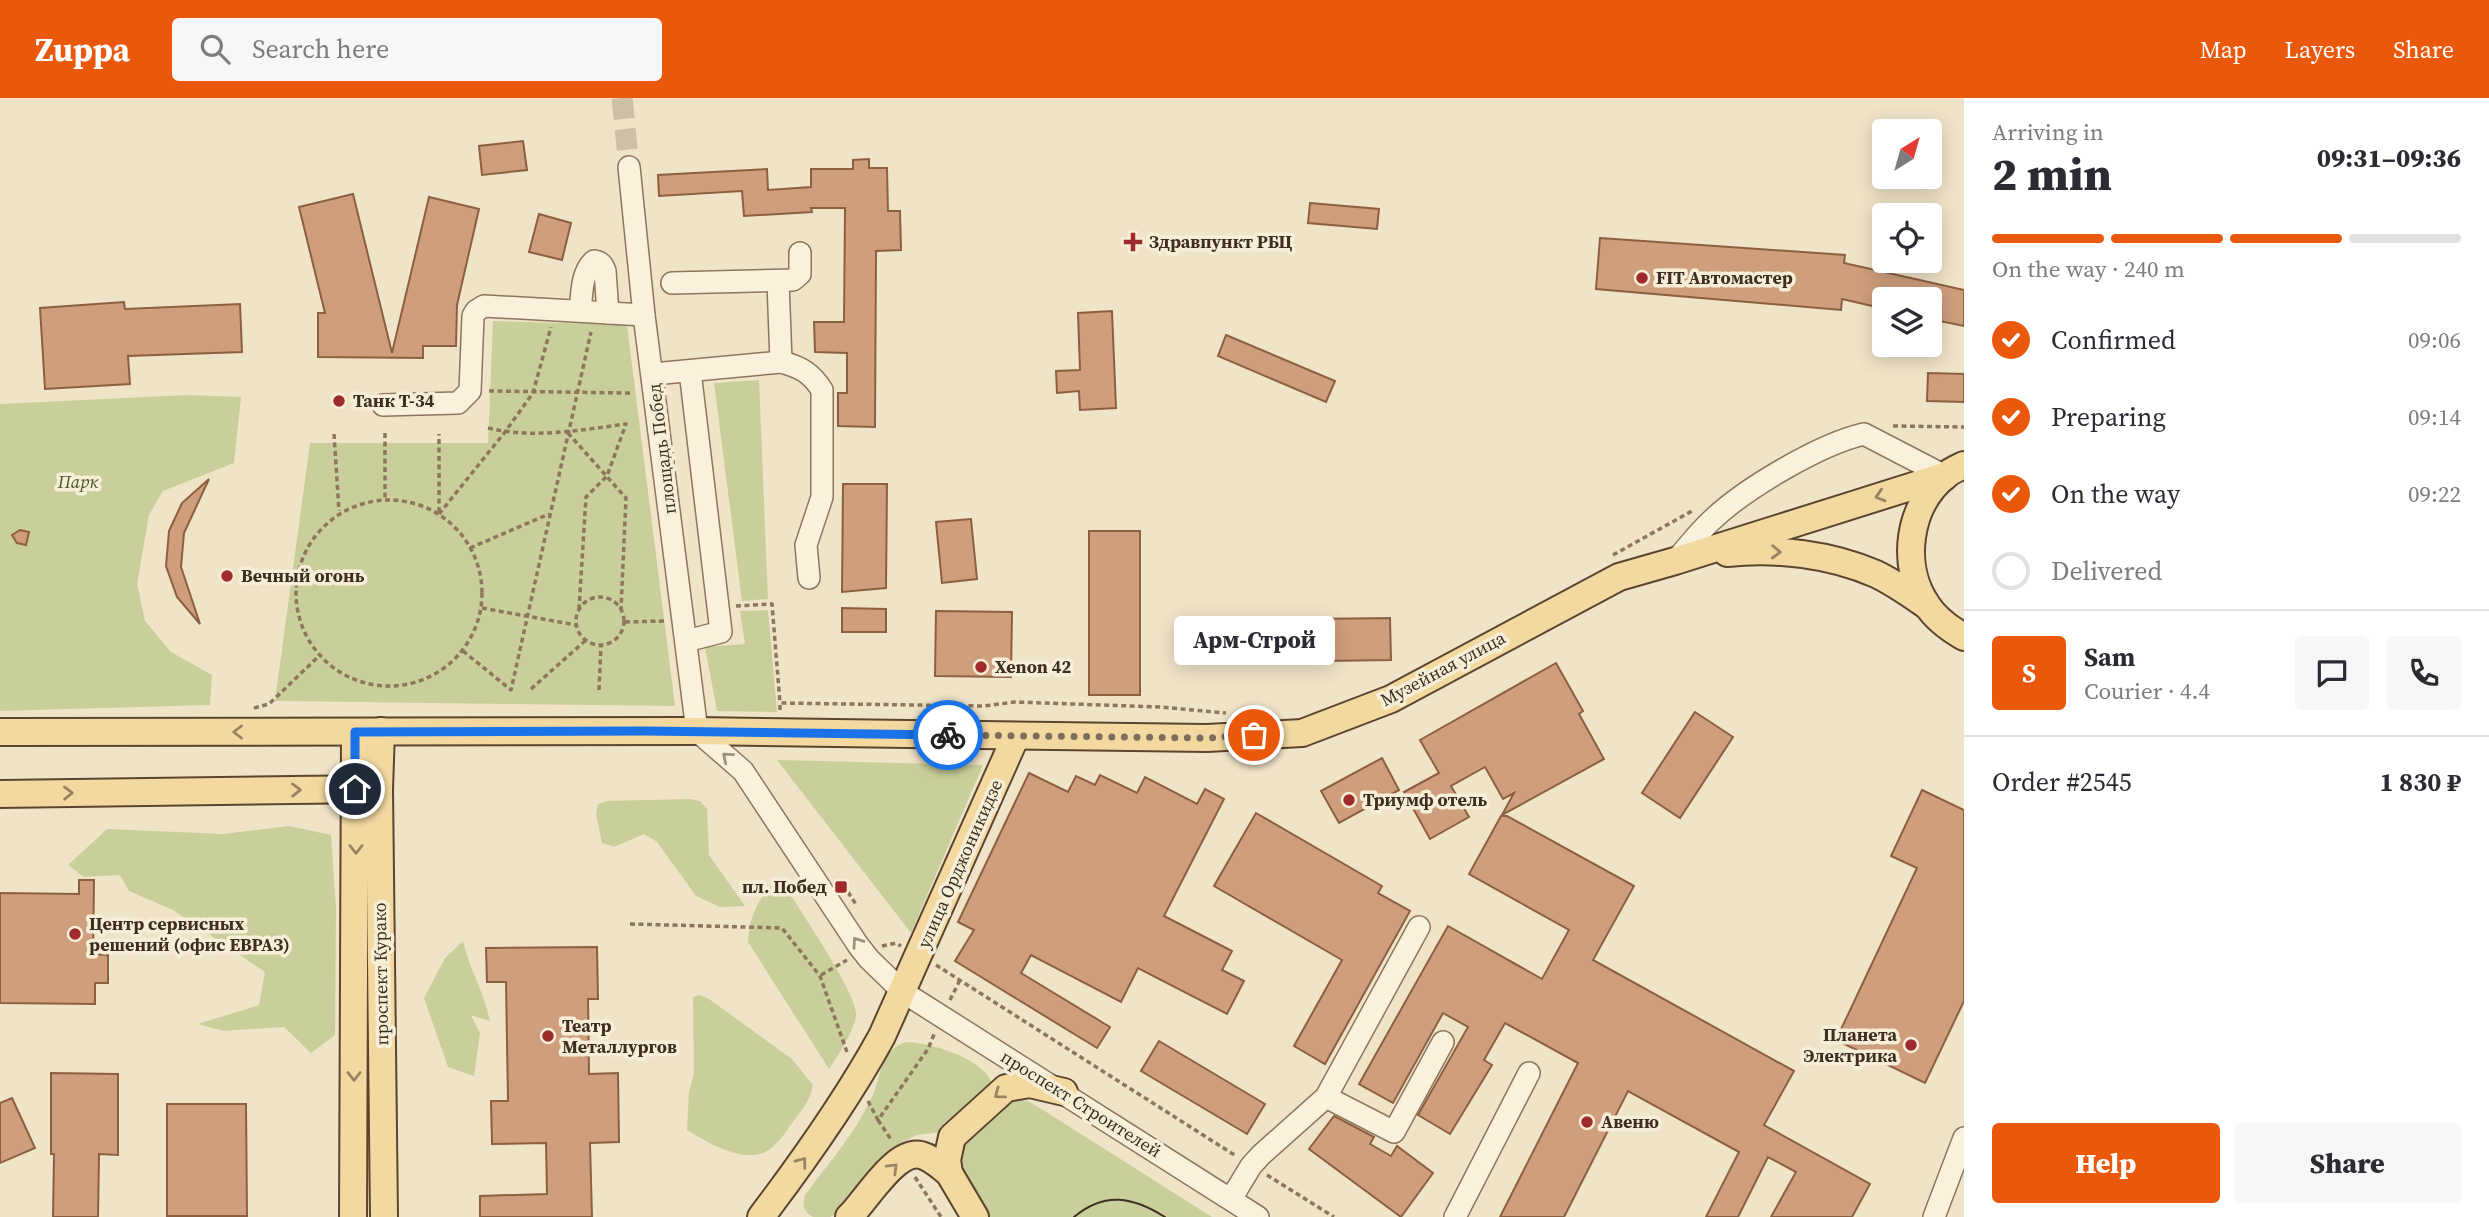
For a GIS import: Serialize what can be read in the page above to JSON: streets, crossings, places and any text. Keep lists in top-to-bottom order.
{
  "streets": {
    "main road": ["Музейная улица", "улица Орджоникидзе", "проспект Курако"],
    "street": ["площадь Побед", "проспект Строителей"]
  },
  "crossings": [
    ["площадь Побед", "Музейная улица"],
    ["площадь Побед", "проспект Строителей"],
    ["Музейная улица", "улица Орджоникидзе"],
    ["Музейная улица", "проспект Курако"],
    ["Музейная улица", "проспект Строителей"],
    ["улица Орджоникидзе", "проспект Строителей"]
  ],
  "one_way": ["проспект Строителей"],
  "parks": ["Парк"],
  "places": {
    "health": ["Здравпункт РБЦ"],
    "other": [
      "FIT Автомастер",
      "Танк Т-34",
      "Вечный огонь",
      "Xenon 42",
      "Арм-Строй",
      "Триумф отель",
      "Центр сервисных решений (офис ЕВРАЗ)",
      "Театр Металлургов",
      "Планета Электрика",
      "Авеню"
    ],
    "transit": ["пл. Побед"]
  },
  "north": "top right",
  "page": {
    "header": "Zuppa",
    "search": "Search here",
    "nav": ["Map", "Layers", "Share"],
    "heading": ["2 min", "Arriving in", "09:31–09:36"],
    "panel": [
      "Sam",
      "Courier · 4.4",
      "Order #2545",
      "1 830 ₽"
    ],
    "bar": "On the way · 240 m",
    "list": [
      ["Confirmed", "09:06"],
      ["Preparing", "09:14"],
      ["On the way", "09:22"],
      "Delivered"
    ],
    "bubble": "Арм-Строй",
    "round": "S",
    "buttons": ["Help", "Share"]
  }
}
